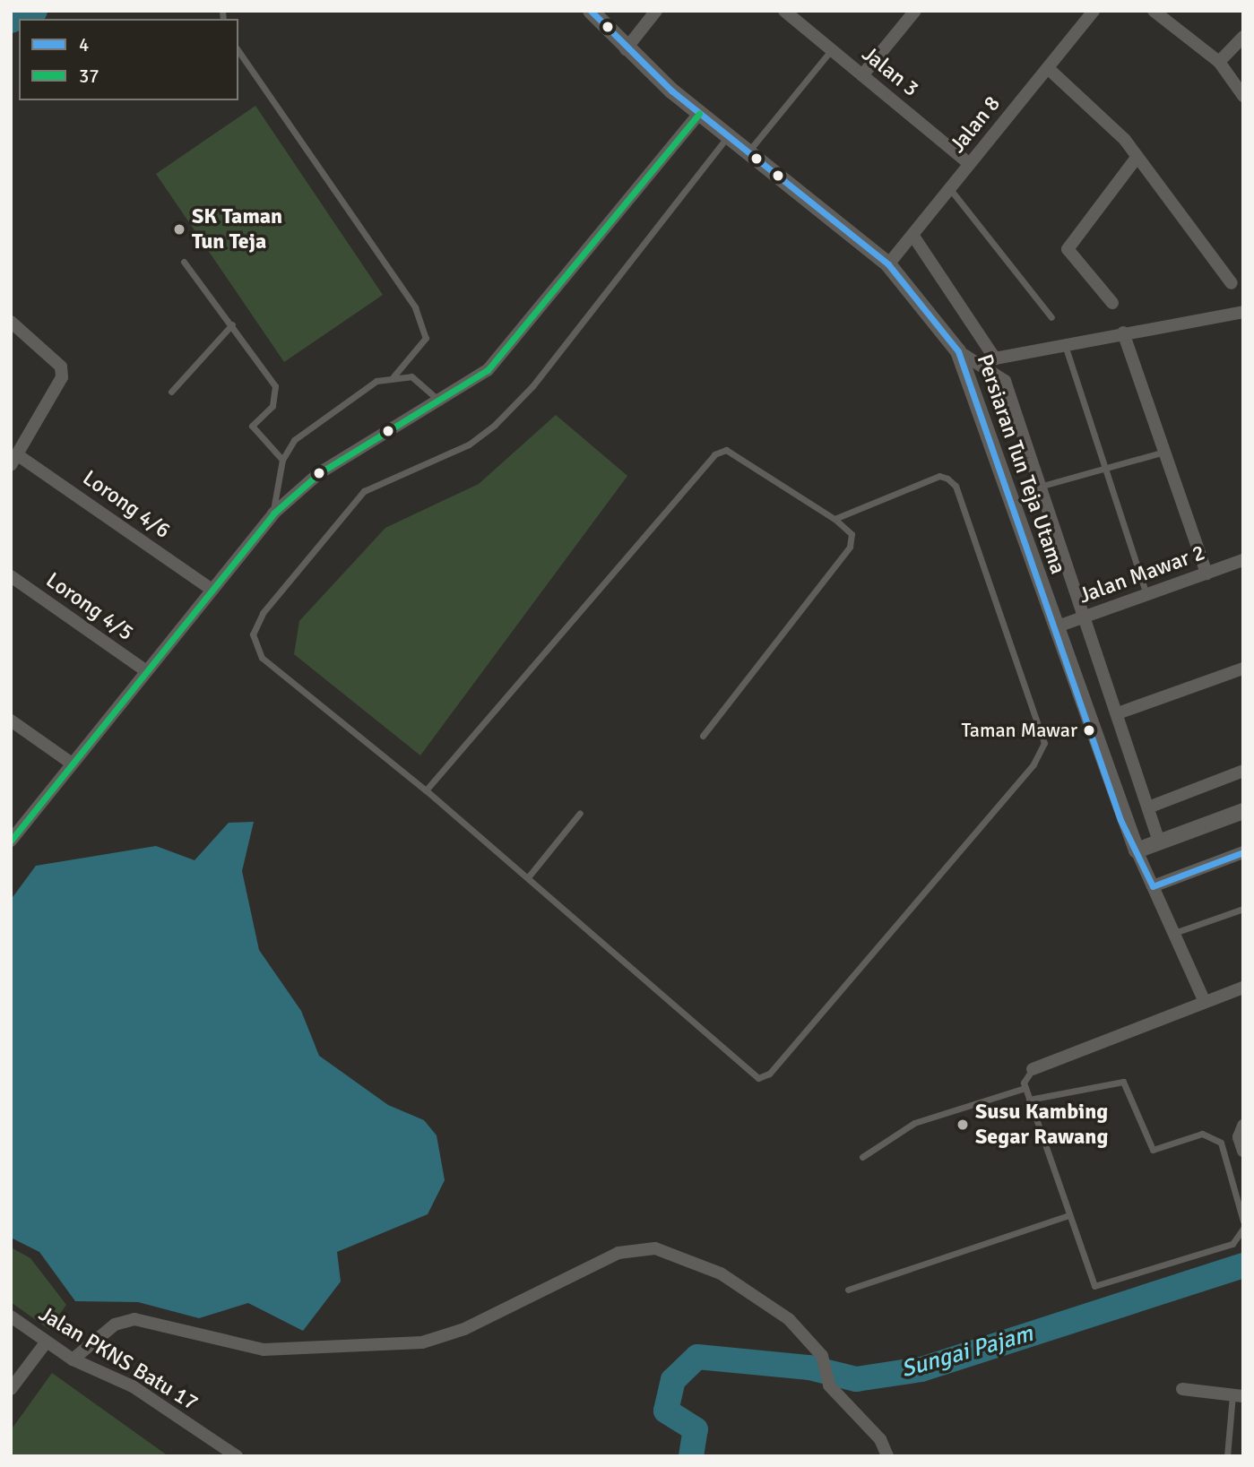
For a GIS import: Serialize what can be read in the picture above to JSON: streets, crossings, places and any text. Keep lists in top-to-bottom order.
{
  "streets": {
    "street": [
      "Jalan 3",
      "Jalan 8",
      "Persiaran Tun Teja Utama",
      "Lorong 4/6",
      "Jalan Mawar 2",
      "Lorong 4/5",
      "Jalan PKNS Batu 17"
    ]
  },
  "crossings": [
    ["Jalan 3", "Jalan 8"],
    ["Jalan 8", "Persiaran Tun Teja Utama"],
    ["Persiaran Tun Teja Utama", "Jalan Mawar 2"]
  ],
  "water": ["Sungai Pajam"],
  "places": ["SK Taman Tun Teja", "Taman Mawar", "Susu Kambing Segar Rawang"],
  "lines": ["transit line 4", "transit line 37"],
  "legend": ["4", "37"]
}
